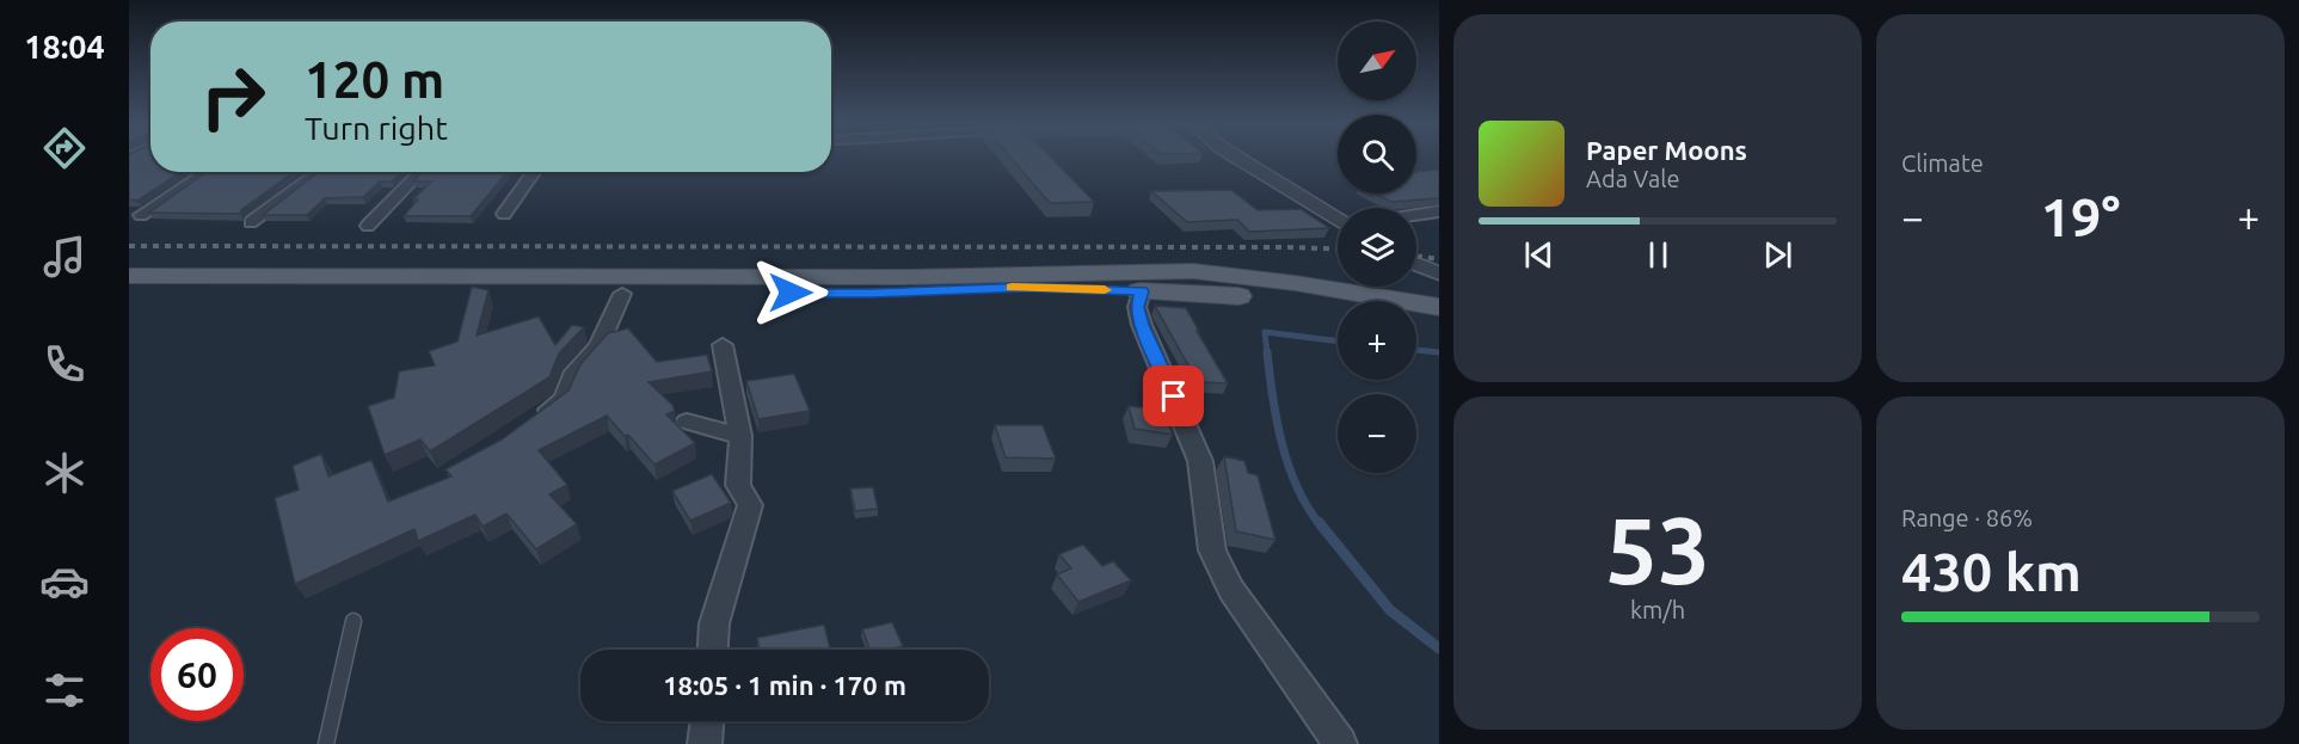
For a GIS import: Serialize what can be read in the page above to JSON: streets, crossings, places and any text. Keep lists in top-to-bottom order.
{
  "north": "top right",
  "page": {
    "tabs": "18:04",
    "tile": [
      "Climate",
      ["53", "km/h"],
      ["Range · 86%", "430 km"]
    ],
    "map_buttons": ["+", "−"],
    "turn": ["120 m", "Turn right"],
    "song": ["Paper Moons", "Ada Vale"],
    "heat": ["−", "19°", "+"],
    "limit": "60",
    "trip": "18:05 · 1 min · 170 m"
  }
}
